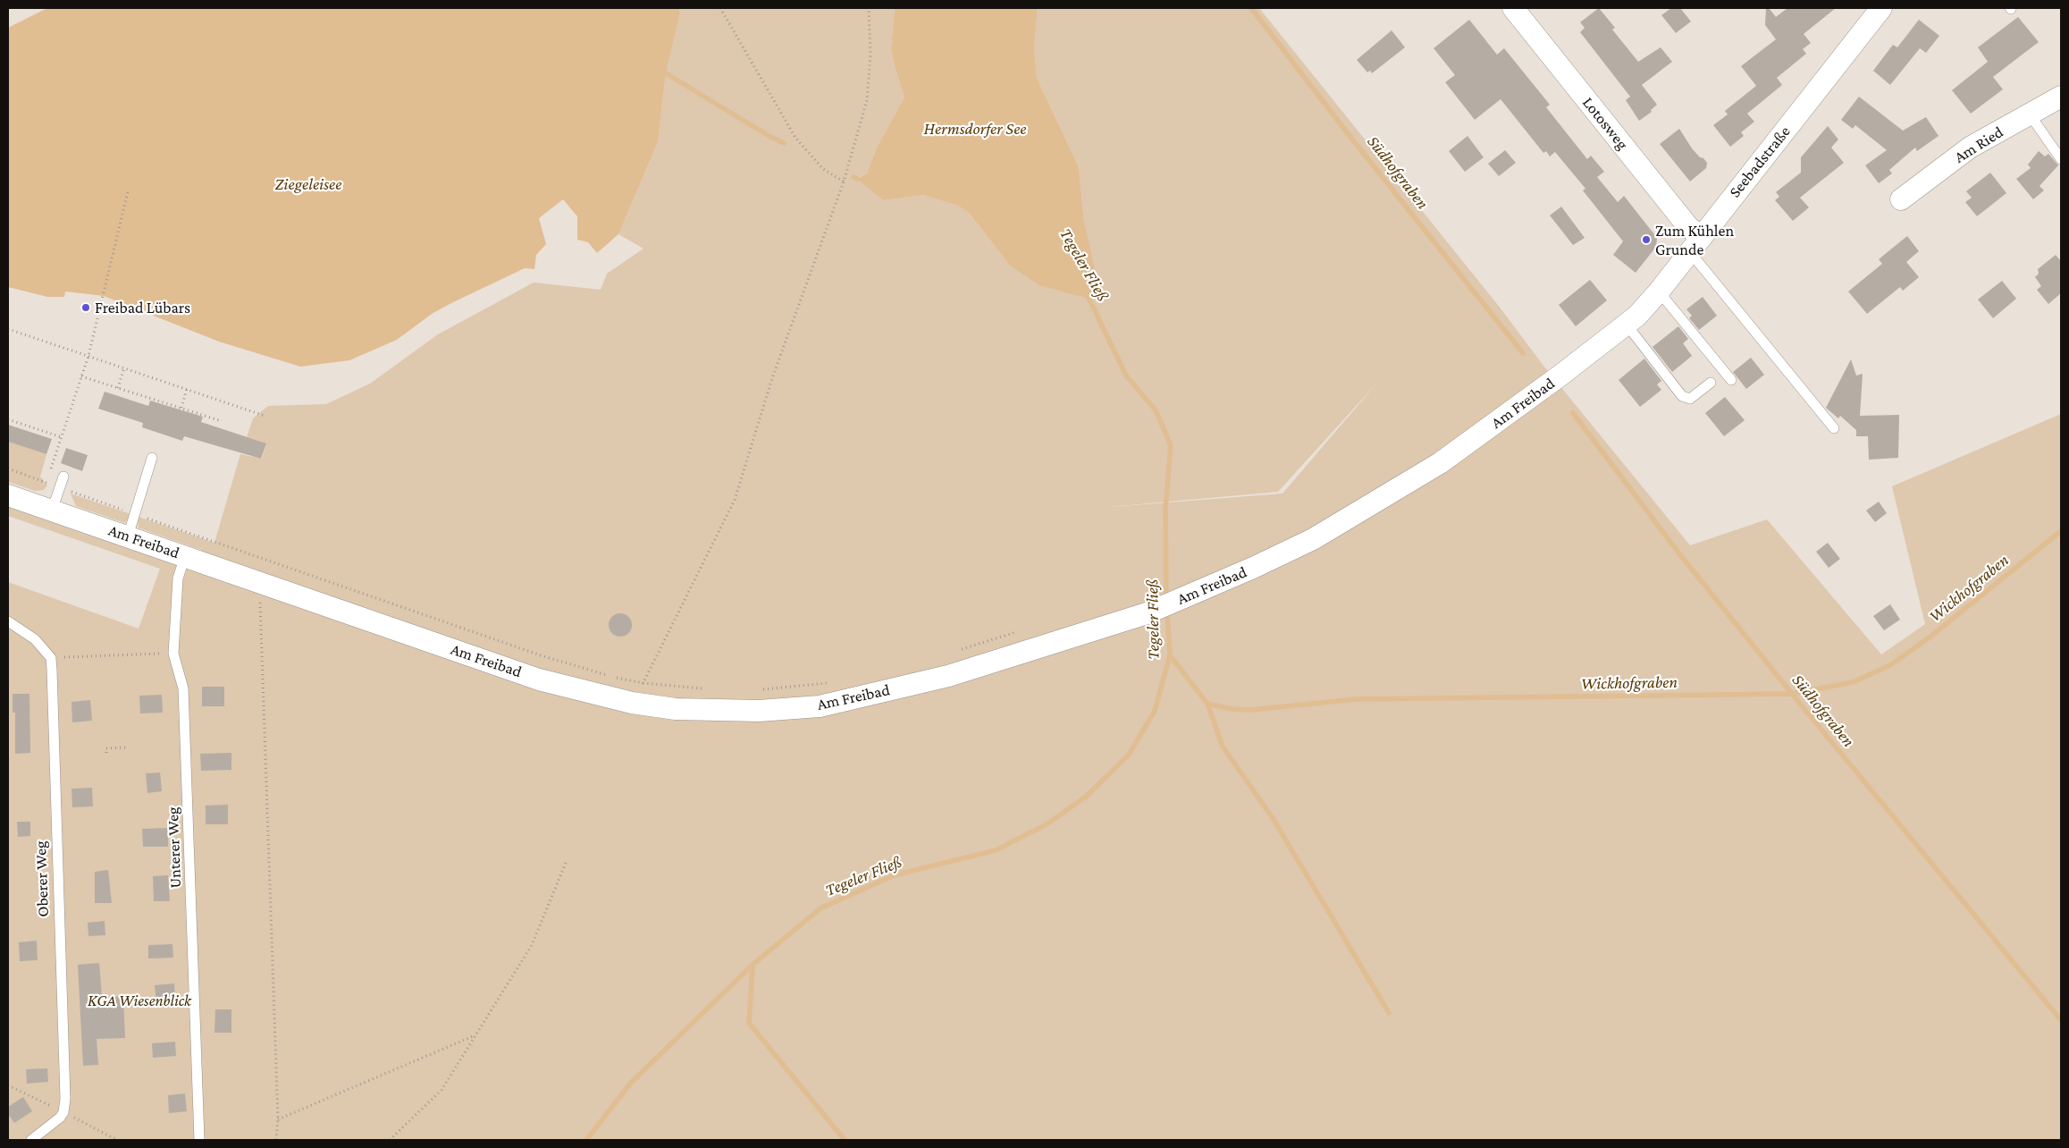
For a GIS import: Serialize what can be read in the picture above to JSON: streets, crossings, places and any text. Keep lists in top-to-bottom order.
{
  "streets": {
    "street": [
      "Lotosweg",
      "Am Ried",
      "Seebadstraße",
      "Am Freibad"
    ],
    "lane": ["Unterer Weg", "Oberer Weg"]
  },
  "crossings": [
    ["Lotosweg", "Seebadstraße"],
    ["Seebadstraße", "Am Freibad"],
    ["Am Freibad", "Unterer Weg"]
  ],
  "water": [
    "Hermsdorfer See",
    "Südhofgraben",
    "Ziegeleisee",
    "Tegeler Fließ",
    "Wickhofgraben"
  ],
  "parks": ["KGA Wiesenblick"],
  "places": ["Zum Kühlen Grunde", "Freibad Lübars"]
}
